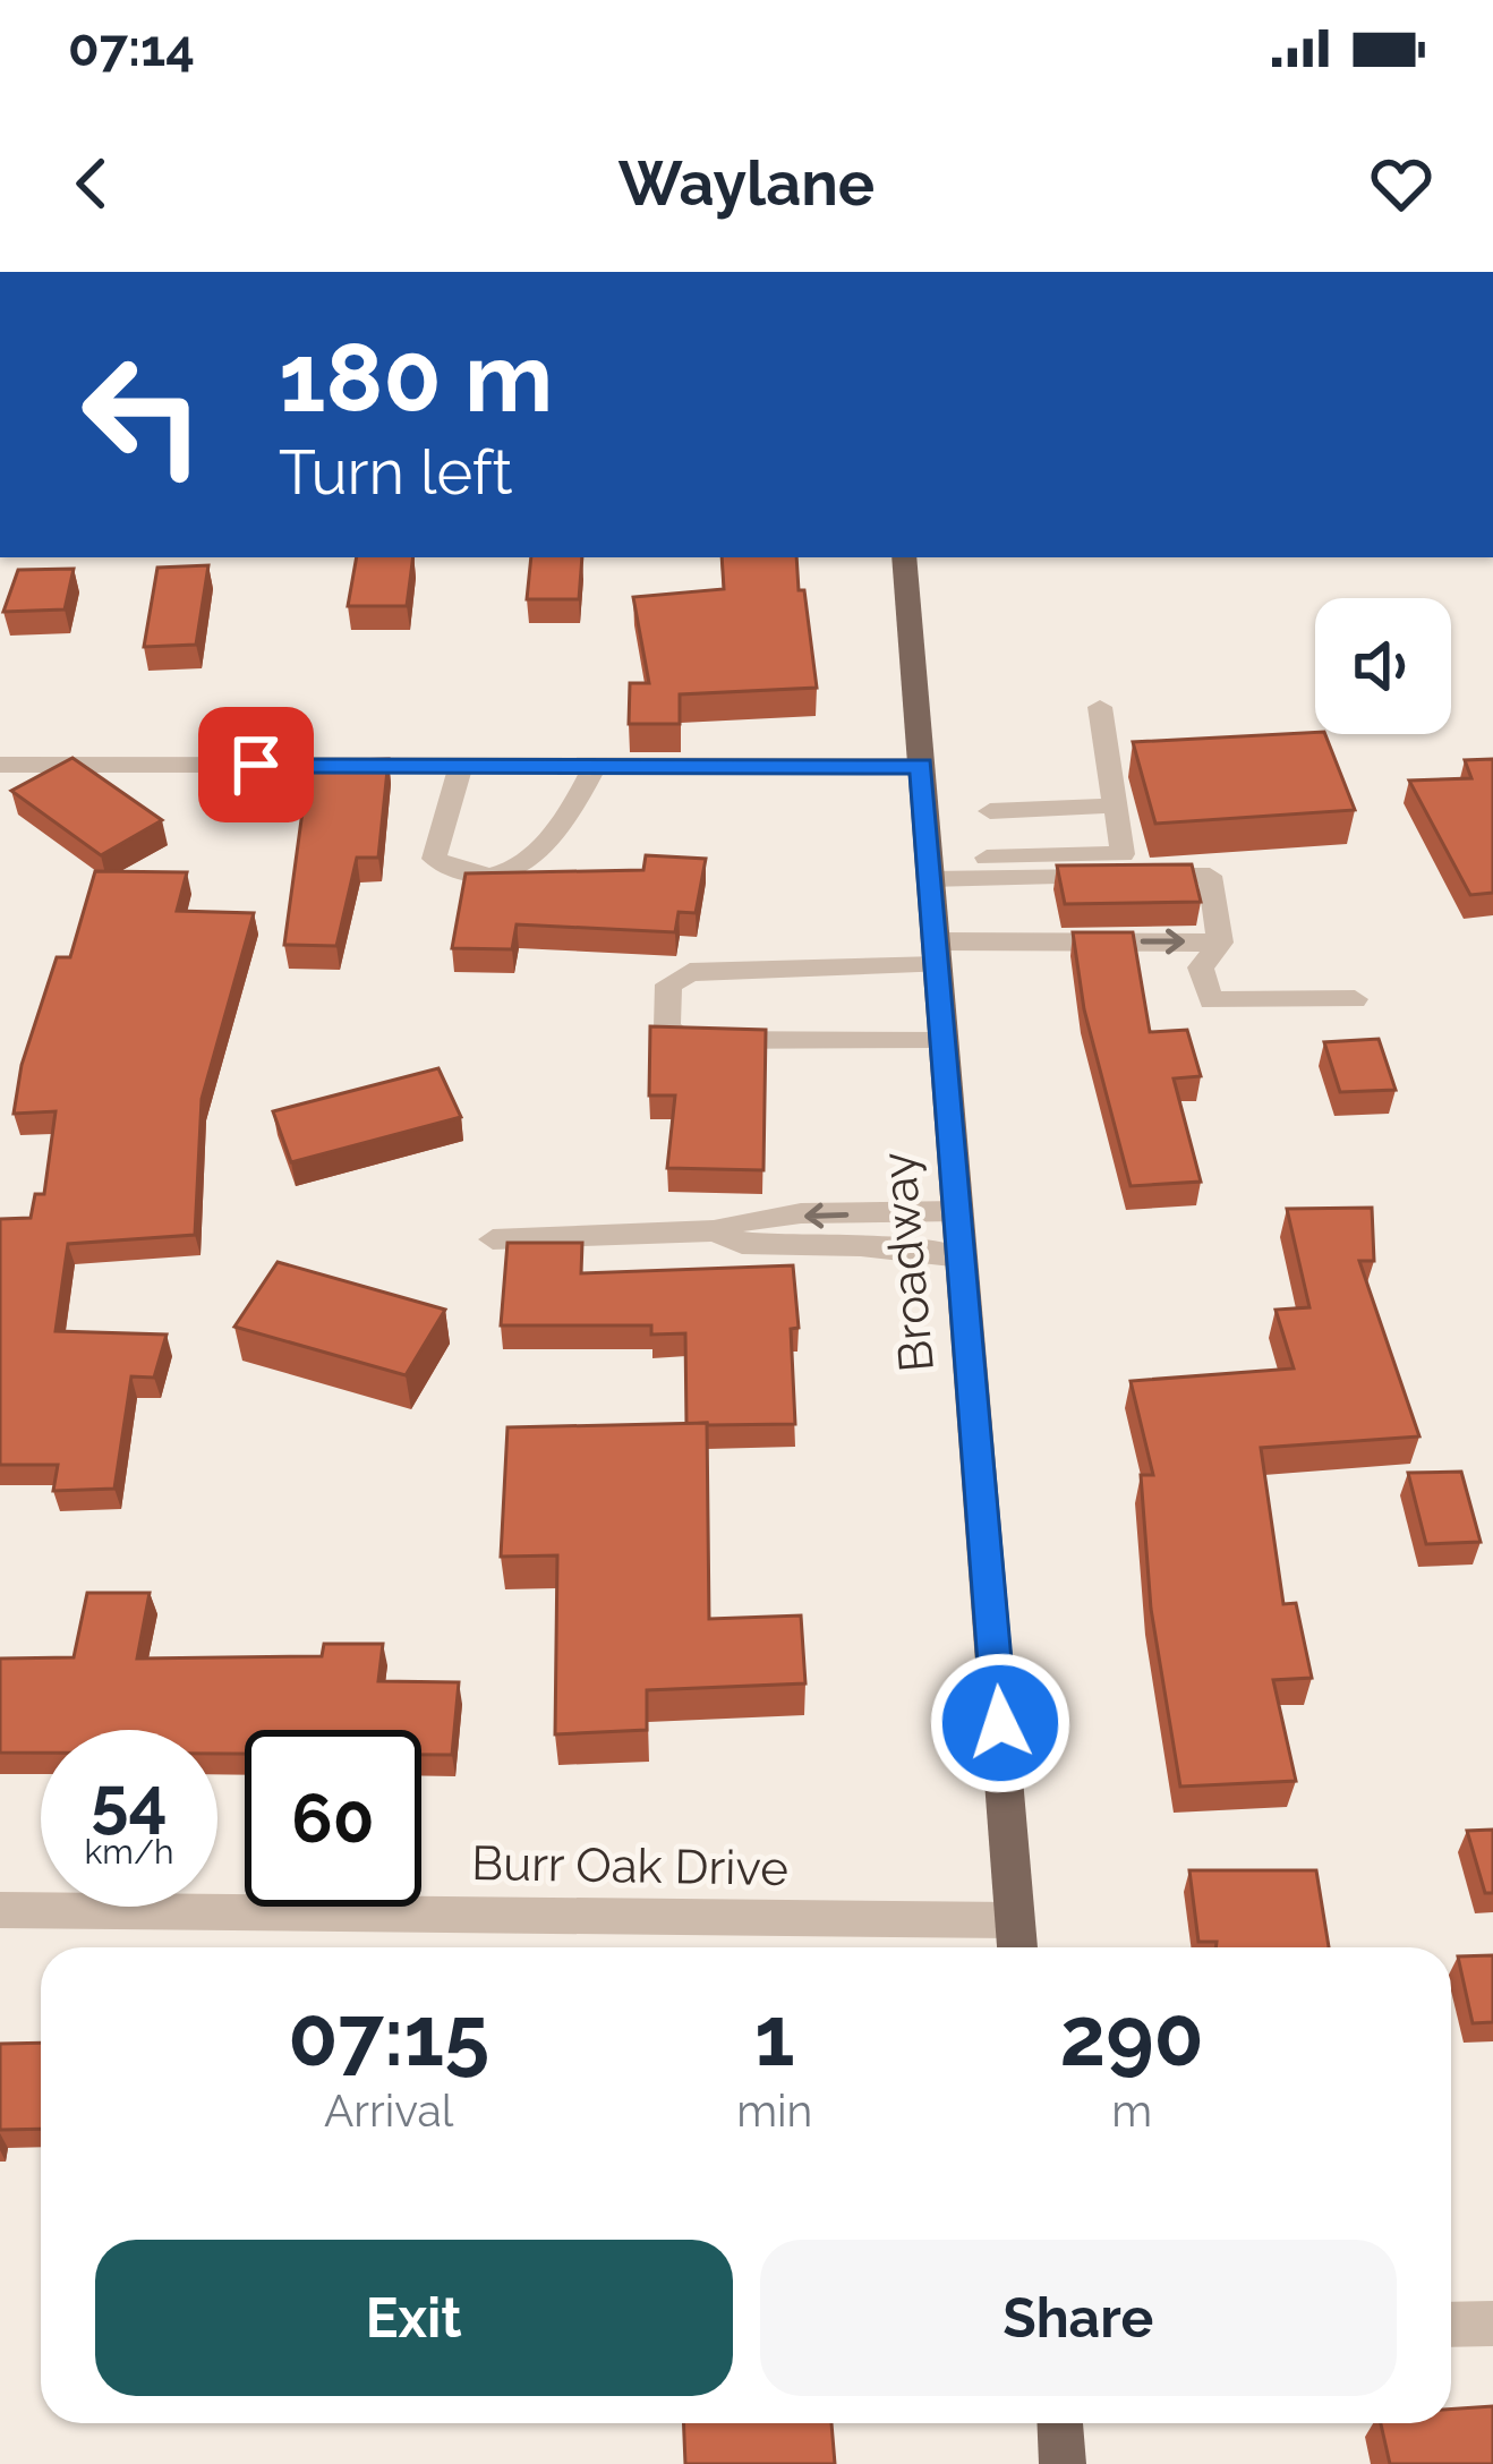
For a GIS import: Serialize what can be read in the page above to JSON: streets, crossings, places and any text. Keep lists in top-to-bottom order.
{
  "streets": {
    "main road": ["Broadway"],
    "street": ["Burr Oak Drive"]
  },
  "crossings": [
    ["Broadway", "Burr Oak Drive"]
  ],
  "page": {
    "status": "07:14",
    "header": "Waylane",
    "turn": ["180 m", "Turn left"],
    "speed": "54 km/h",
    "limit": "60",
    "eta": [
      "07:15",
      "Arrival",
      "1",
      "min",
      "290",
      "m"
    ],
    "buttons": ["Exit", "Share"]
  }
}
